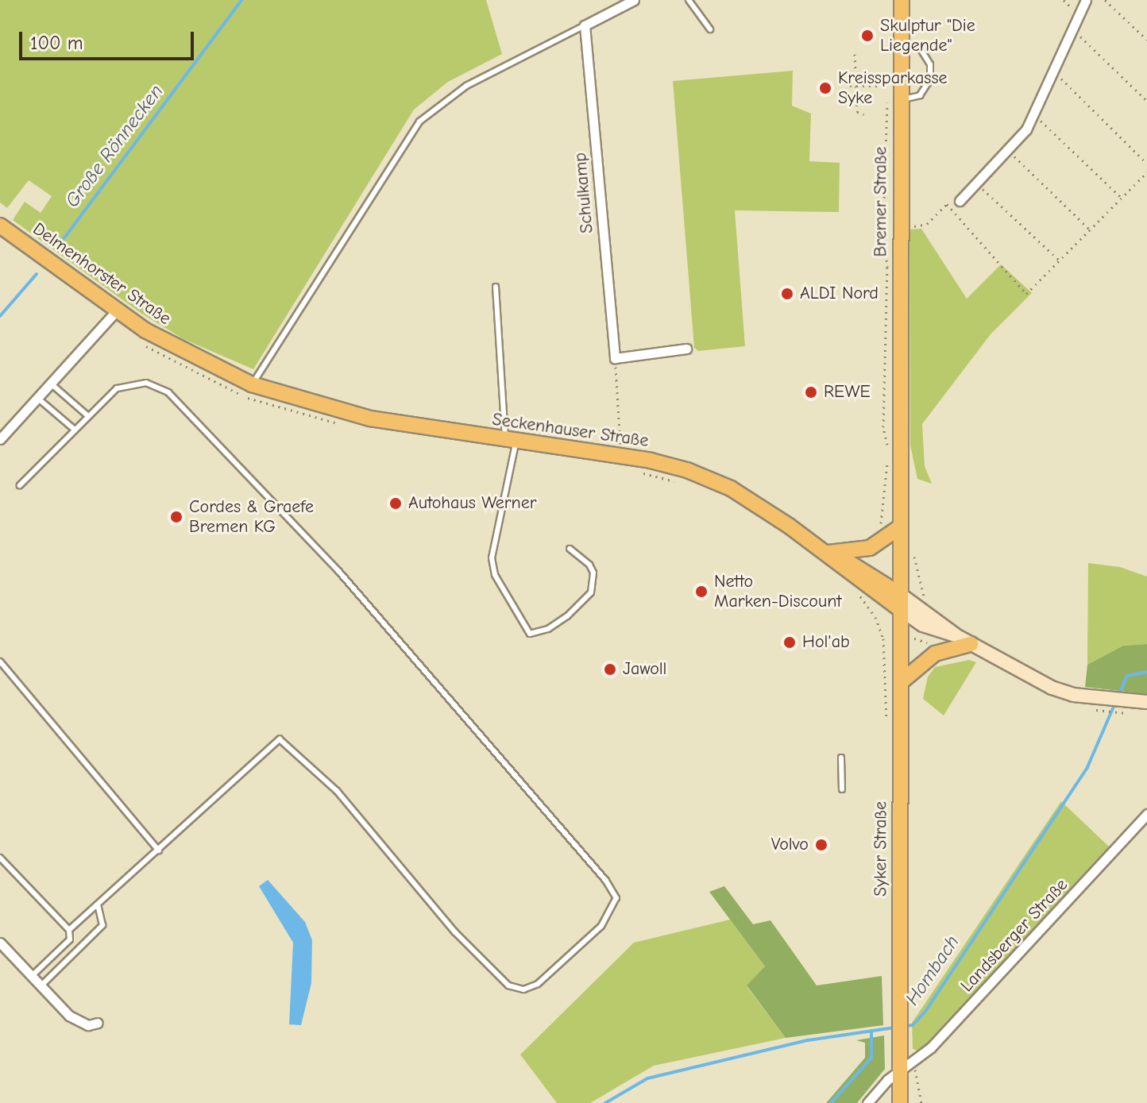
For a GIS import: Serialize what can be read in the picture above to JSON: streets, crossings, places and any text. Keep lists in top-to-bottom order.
{
  "streets": {
    "main road": [
      "Bremer Straße",
      "Delmenhorster Straße",
      "Seckenhauser Straße",
      "Syker Straße"
    ],
    "street": ["Schulkamp", "Landsberger Straße"]
  },
  "crossings": [
    ["Bremer Straße", "Syker Straße"],
    ["Delmenhorster Straße", "Seckenhauser Straße"],
    ["Syker Straße", "Landsberger Straße"]
  ],
  "water": ["Große Rönnecken", "Hombach"],
  "places": [
    "Skulptur \"Die Liegende\"",
    "Kreissparkasse Syke",
    "ALDI Nord",
    "REWE",
    "Autohaus Werner",
    "Cordes & Graefe Bremen KG",
    "Netto Marken-Discount",
    "Hol'ab",
    "Jawoll",
    "Volvo"
  ],
  "scale_bar": "100 m"
}
